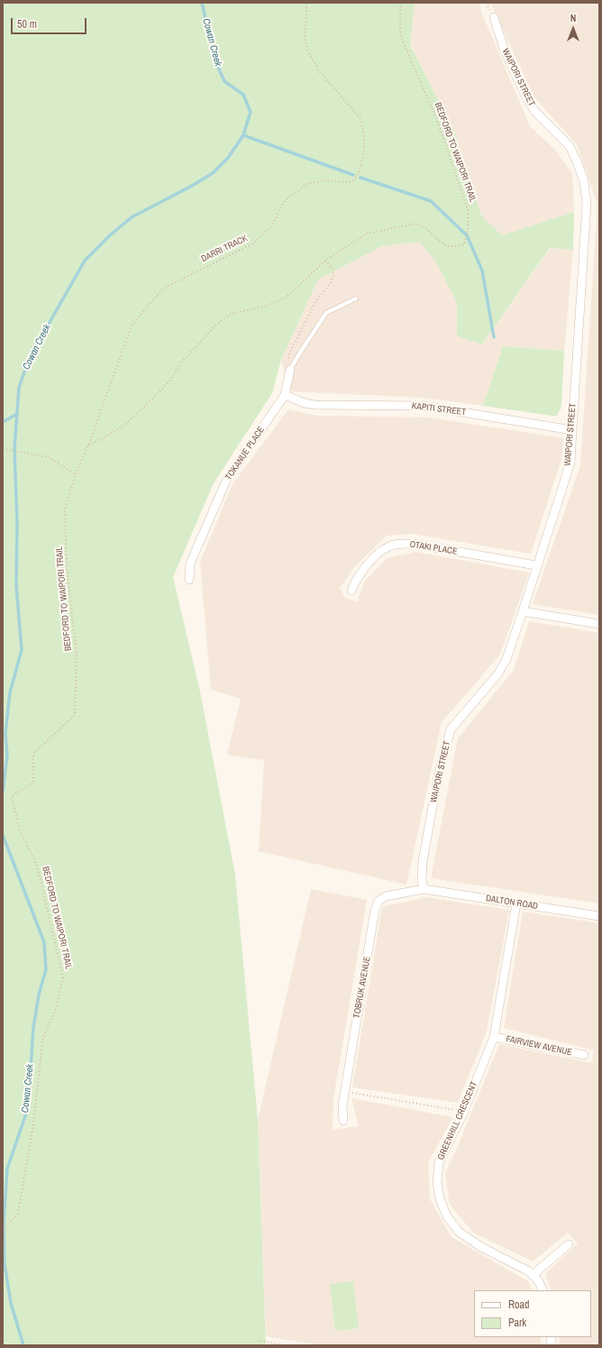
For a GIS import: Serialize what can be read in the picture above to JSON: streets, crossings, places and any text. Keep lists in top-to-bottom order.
{
  "streets": {
    "street": [
      "WAIPORI STREET",
      "KAPITI STREET",
      "TOKANUE PLACE",
      "OTAKI PLACE",
      "DALTON ROAD",
      "TOBRUK AVENUE",
      "FAIRVIEW AVENUE",
      "GREENHILL CRESCENT"
    ],
    "path": ["BEDFORD TO WAIPORI TRAIL", "DARRI TRACK"]
  },
  "crossings": [
    ["WAIPORI STREET", "KAPITI STREET"],
    ["WAIPORI STREET", "OTAKI PLACE"],
    ["WAIPORI STREET", "DALTON ROAD"],
    ["WAIPORI STREET", "TOBRUK AVENUE"],
    ["BEDFORD TO WAIPORI TRAIL", "DARRI TRACK"],
    ["KAPITI STREET", "TOKANUE PLACE"],
    ["DALTON ROAD", "TOBRUK AVENUE"],
    ["DALTON ROAD", "GREENHILL CRESCENT"],
    ["FAIRVIEW AVENUE", "GREENHILL CRESCENT"]
  ],
  "water": ["Cowan Creek"],
  "legend": ["Road", "Park"],
  "scale_bar": "50 m",
  "north": "top"
}
